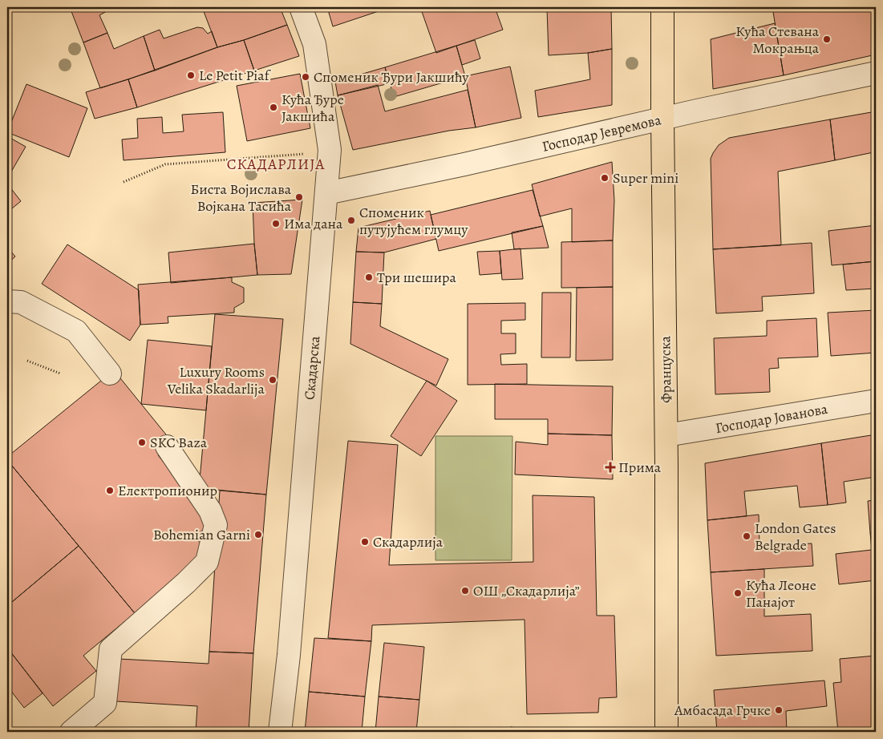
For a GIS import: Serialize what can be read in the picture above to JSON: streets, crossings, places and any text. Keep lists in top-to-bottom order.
{
  "streets": {
    "main road": ["Француска"],
    "street": ["Господар Јевремова", "Скадарска", "Господар Јованова"]
  },
  "crossings": [
    ["Господар Јевремова", "Скадарска"],
    ["Господар Јевремова", "Француска"],
    ["Француска", "Господар Јованова"]
  ],
  "districts": ["СКАДАРЛИЈА"],
  "places": {
    "other": [
      "Кућа Стевана Мокрањца",
      "Le Petit Piaf",
      "Споменик Ђури Јакшићу",
      "Кућа Ђуре Јакшића",
      "Super mini",
      "Биста Војислава Војкана Тасића",
      "Споменик путујућем глумцу",
      "Има дана",
      "Три шешира",
      "Luxury Rooms Velika Skadarlija",
      "SKC Baza",
      "Електропионир",
      "Bohemian Garni",
      "London Gates Belgrade",
      "Скадарлија",
      "ОШ „Скадарлија”",
      "Кућа Леоне Панајот",
      "Амбасада Грчке"
    ],
    "health": ["Прима"]
  }
}
